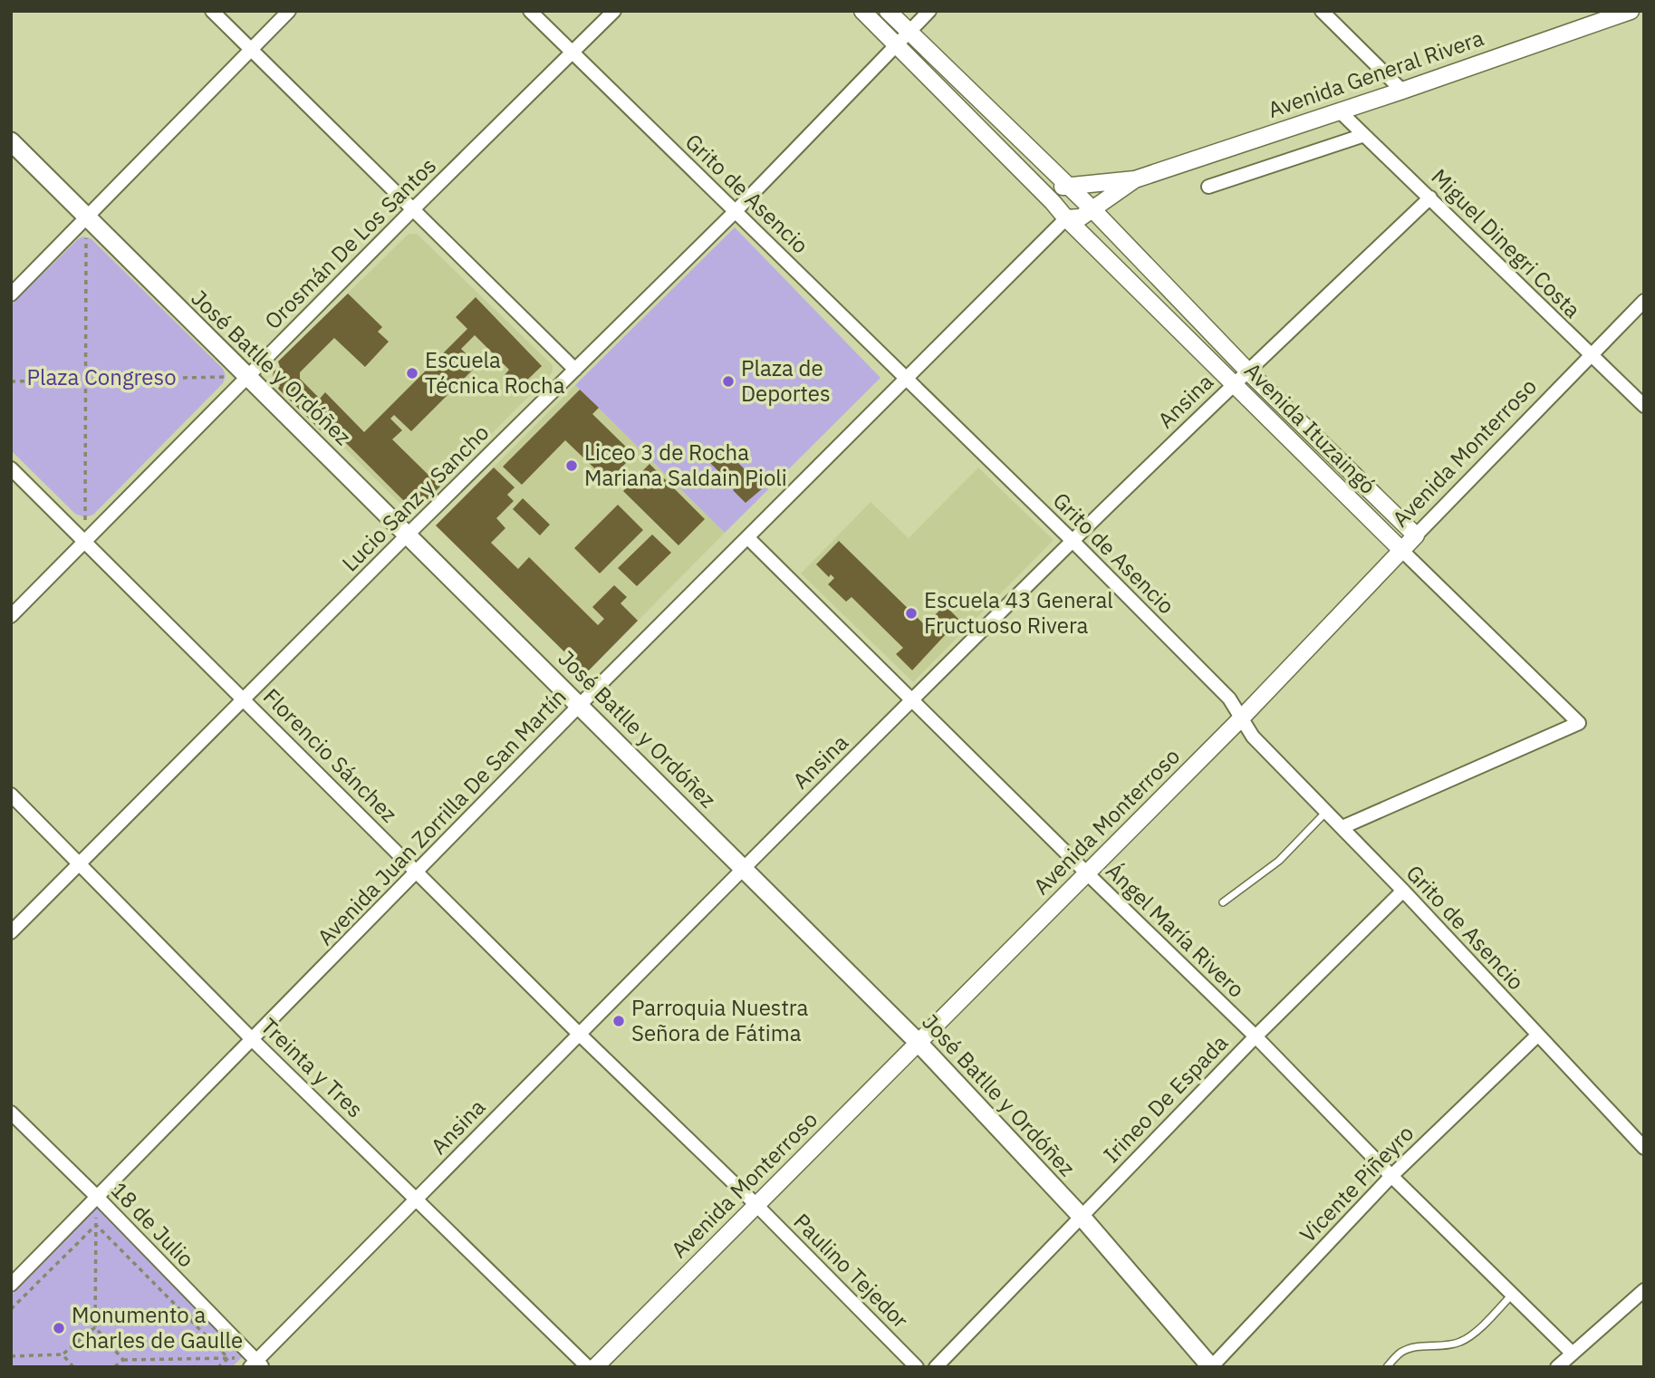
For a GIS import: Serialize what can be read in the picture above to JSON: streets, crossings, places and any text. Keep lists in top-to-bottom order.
{
  "streets": {
    "main road": ["José Batlle y Ordóñez"],
    "street": [
      "Avenida General Rivera",
      "Grito de Asencio",
      "Orosmán De Los Santos",
      "Miguel Dinegri Costa",
      "Ansina",
      "Avenida Ituzaingó",
      "Avenida Monterroso",
      "Lucio Sanz y Sancho",
      "Florencio Sánchez",
      "Avenida Juan Zorrilla De San Martín",
      "Ángel María Rivero",
      "Treinta y Tres",
      "Irineo De Espada",
      "Vicente Piñeyro",
      "18 de Julio",
      "Paulino Tejedor"
    ]
  },
  "crossings": [
    ["Avenida General Rivera", "Miguel Dinegri Costa"],
    ["Avenida General Rivera", "Avenida Ituzaingó"],
    ["Grito de Asencio", "Orosmán De Los Santos"],
    ["Grito de Asencio", "Ansina"],
    ["Grito de Asencio", "Avenida Ituzaingó"],
    ["Grito de Asencio", "Avenida Monterroso"],
    ["Grito de Asencio", "Lucio Sanz y Sancho"],
    ["Grito de Asencio", "Avenida Juan Zorrilla De San Martín"],
    ["Grito de Asencio", "Irineo De Espada"],
    ["Grito de Asencio", "Vicente Piñeyro"],
    ["Orosmán De Los Santos", "José Batlle y Ordóñez"],
    ["Orosmán De Los Santos", "Florencio Sánchez"],
    ["Miguel Dinegri Costa", "Ansina"],
    ["Miguel Dinegri Costa", "Avenida Monterroso"],
    ["José Batlle y Ordóñez", "Ansina"],
    ["José Batlle y Ordóñez", "Avenida Monterroso"],
    ["José Batlle y Ordóñez", "Lucio Sanz y Sancho"],
    ["José Batlle y Ordóñez", "Avenida Juan Zorrilla De San Martín"],
    ["José Batlle y Ordóñez", "Irineo De Espada"],
    ["José Batlle y Ordóñez", "Vicente Piñeyro"],
    ["Ansina", "Avenida Ituzaingó"],
    ["Ansina", "Florencio Sánchez"],
    ["Ansina", "Ángel María Rivero"],
    ["Ansina", "Treinta y Tres"],
    ["Ansina", "18 de Julio"],
    ["Avenida Ituzaingó", "Avenida Monterroso"],
    ["Avenida Ituzaingó", "Lucio Sanz y Sancho"],
    ["Avenida Ituzaingó", "Avenida Juan Zorrilla De San Martín"],
    ["Avenida Monterroso", "Florencio Sánchez"],
    ["Avenida Monterroso", "Ángel María Rivero"],
    ["Avenida Monterroso", "Paulino Tejedor"],
    ["Lucio Sanz y Sancho", "Florencio Sánchez"],
    ["Lucio Sanz y Sancho", "Treinta y Tres"],
    ["Florencio Sánchez", "Avenida Juan Zorrilla De San Martín"],
    ["Florencio Sánchez", "Paulino Tejedor"],
    ["Avenida Juan Zorrilla De San Martín", "Ángel María Rivero"],
    ["Avenida Juan Zorrilla De San Martín", "Treinta y Tres"],
    ["Avenida Juan Zorrilla De San Martín", "18 de Julio"],
    ["Ángel María Rivero", "Irineo De Espada"],
    ["Ángel María Rivero", "Vicente Piñeyro"]
  ],
  "parks": ["Plaza Congreso"],
  "places": [
    "Escuela Técnica Rocha",
    "Plaza de Deportes",
    "Liceo 3 de Rocha Mariana Saldain Pioli",
    "Escuela 43 General Fructuoso Rivera",
    "Parroquia Nuestra Señora de Fátima",
    "Monumento a Charles de Gaulle"
  ]
}
